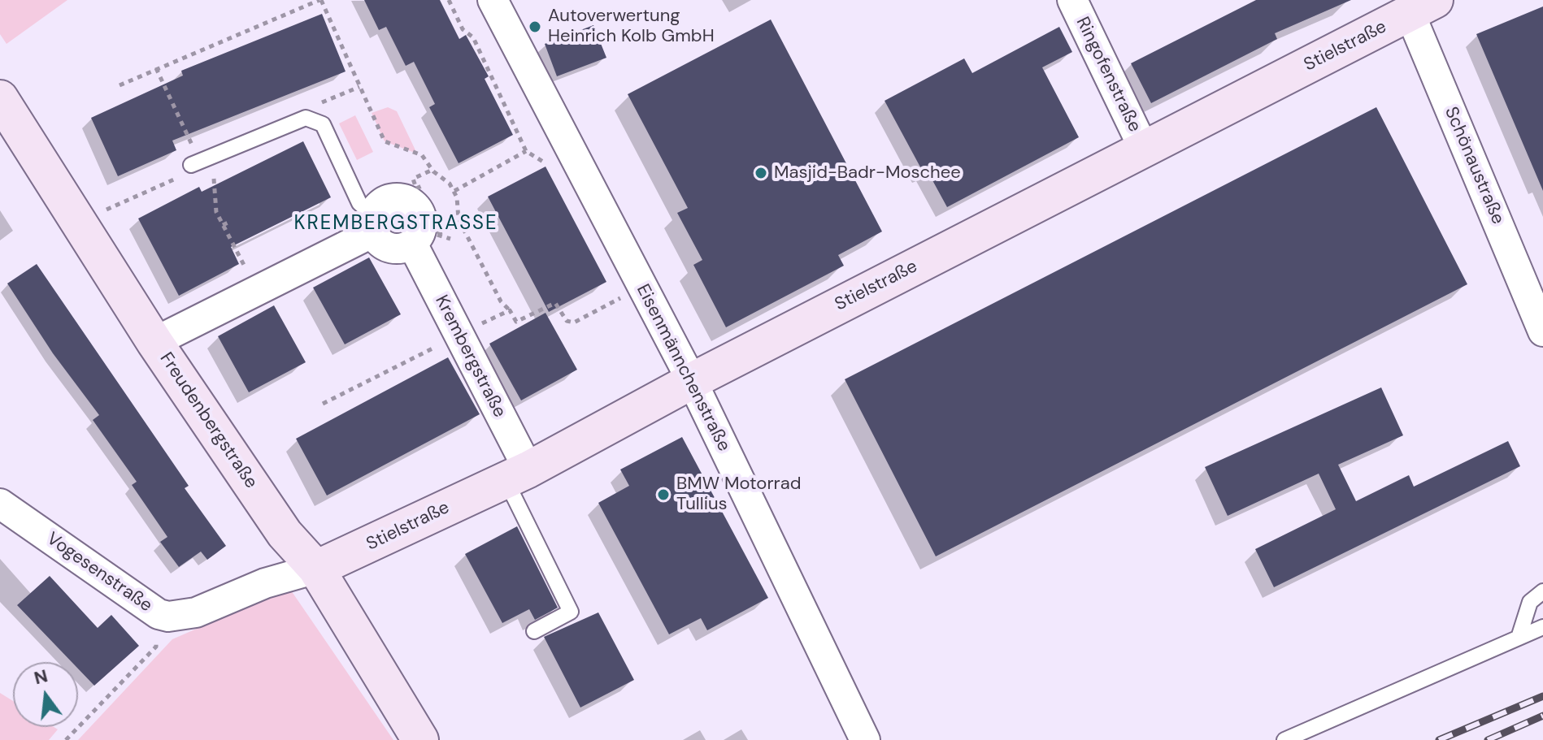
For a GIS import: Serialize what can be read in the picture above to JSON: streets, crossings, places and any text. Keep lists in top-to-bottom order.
{
  "streets": {
    "street": [
      "Stielstraße",
      "Ringofenstraße",
      "Schönaustraße",
      "Krembergstraße",
      "Eisenmännchenstraße",
      "Freudenbergstraße",
      "Vogesenstraße"
    ]
  },
  "crossings": [
    ["Stielstraße", "Ringofenstraße"],
    ["Stielstraße", "Schönaustraße"],
    ["Stielstraße", "Krembergstraße"],
    ["Stielstraße", "Eisenmännchenstraße"],
    ["Stielstraße", "Freudenbergstraße"],
    ["Stielstraße", "Vogesenstraße"],
    ["Freudenbergstraße", "Vogesenstraße"]
  ],
  "districts": ["KREMBERGSTRASSE"],
  "places": ["Autoverwertung Heinrich Kolb GmbH", "Masjid-Badr-Moschee", "BMW Motorrad Tullius"],
  "north": "top"
}
